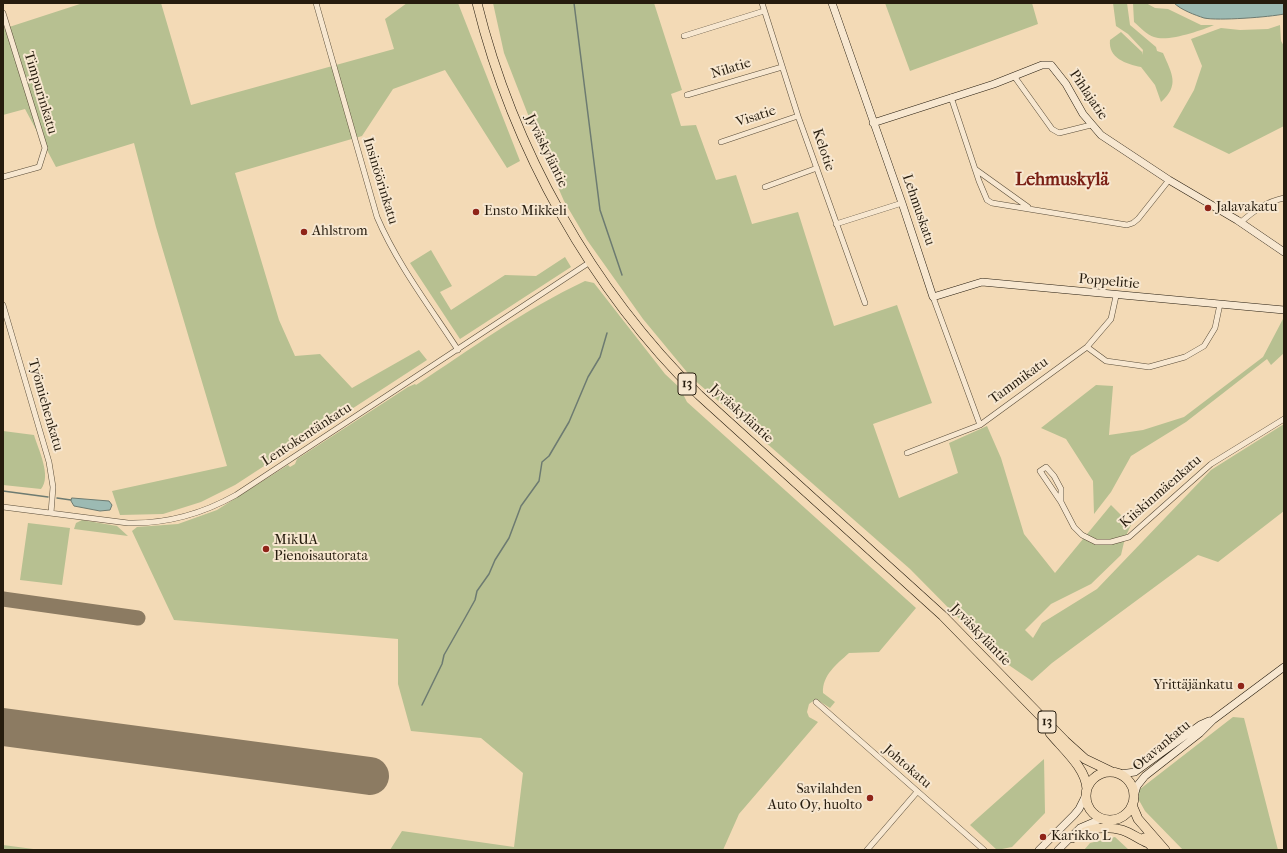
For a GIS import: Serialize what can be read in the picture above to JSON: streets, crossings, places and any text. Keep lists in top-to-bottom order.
{
  "streets": {
    "highway": ["Jyväskyläntie", "13"],
    "street": [
      "Nilatie",
      "Timpurinkatu",
      "Pihlajatie",
      "Visatie",
      "Kelotie",
      "Insinöörinkatu",
      "Lehmuskatu",
      "Poppelitie",
      "Tammikatu",
      "Työmiehenkatu",
      "Lentokentänkatu",
      "Kiiskinmäenkatu",
      "Otavankatu",
      "Johtokatu"
    ]
  },
  "crossings": [
    ["Nilatie", "Kelotie"],
    ["Pihlajatie", "Lehmuskatu"],
    ["Visatie", "Kelotie"],
    ["Jyväskyläntie", "13"],
    ["Jyväskyläntie", "Lentokentänkatu"],
    ["Jyväskyläntie", "Otavankatu"],
    ["Insinöörinkatu", "Lentokentänkatu"],
    ["Lehmuskatu", "Poppelitie"],
    ["Lehmuskatu", "Tammikatu"],
    ["Poppelitie", "Tammikatu"],
    ["13", "Otavankatu"],
    ["Työmiehenkatu", "Lentokentänkatu"]
  ],
  "districts": ["Lehmuskylä"],
  "places": [
    "Jalavakatu",
    "Ensto Mikkeli",
    "Ahlstrom",
    "MikUA Pienoisautorata",
    "Yrittäjänkatu",
    "Savilahden Auto Oy, huolto",
    "Karikko L"
  ]
}
